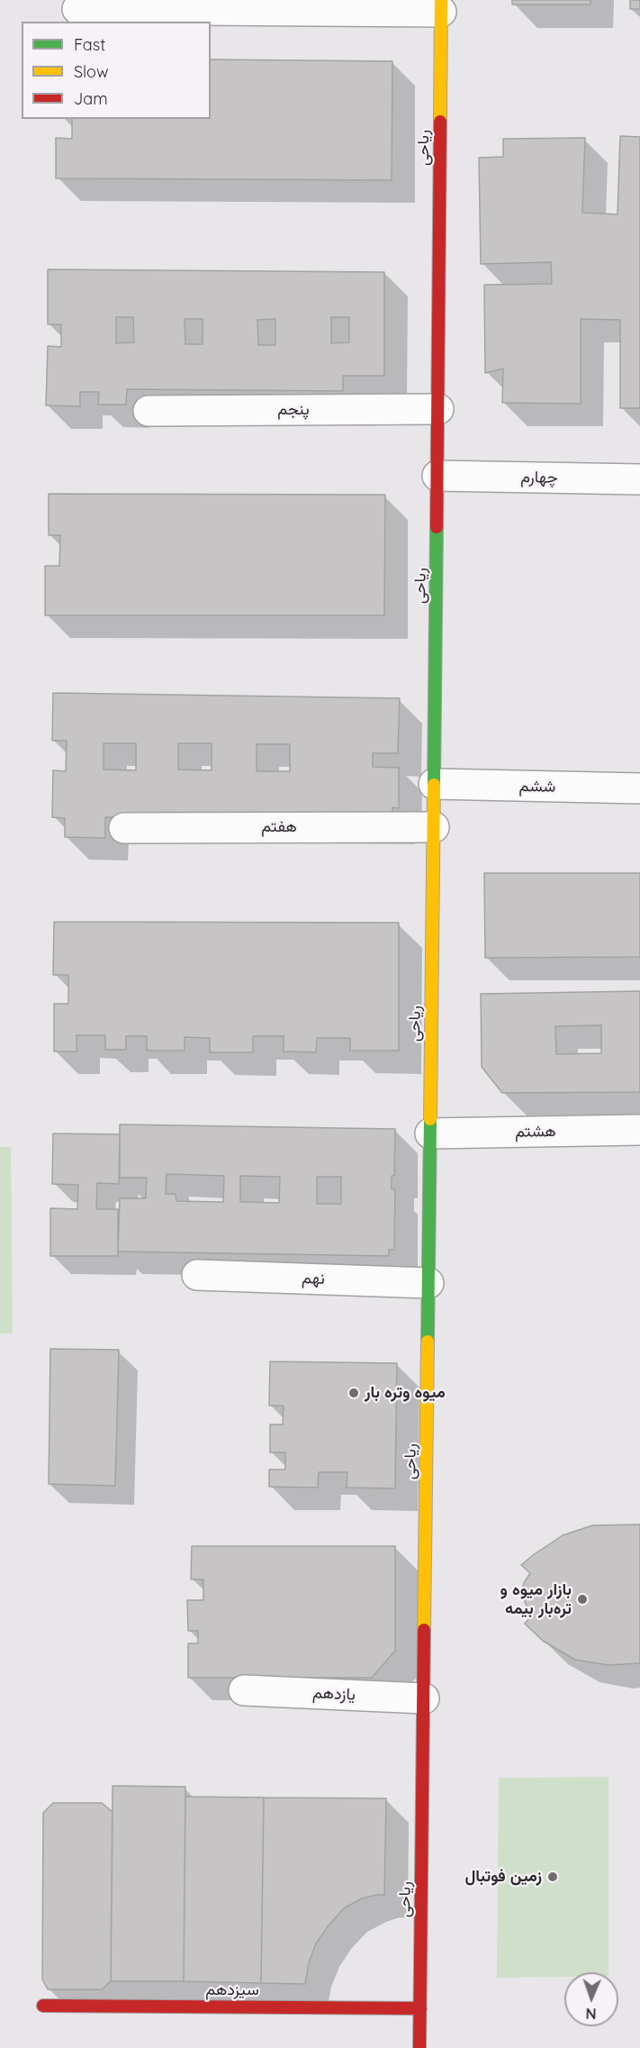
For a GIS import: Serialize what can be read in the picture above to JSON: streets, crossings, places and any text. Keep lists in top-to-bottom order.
{
  "streets": {
    "street": [
      "ریاحی",
      "پنجم",
      "چهارم",
      "ششم",
      "هفتم",
      "هشتم",
      "نهم",
      "یازدهم",
      "سیزدهم"
    ]
  },
  "crossings": [
    ["ریاحی", "پنجم"],
    ["ریاحی", "چهارم"],
    ["ریاحی", "ششم"],
    ["ریاحی", "هفتم"],
    ["ریاحی", "هشتم"],
    ["ریاحی", "نهم"],
    ["ریاحی", "یازدهم"],
    ["ریاحی", "سیزدهم"]
  ],
  "places": ["میوه وتره بار", "بازار میوه و تره‌بار بیمه", "زمین فوتبال"],
  "legend": ["Fast", "Slow", "Jam"],
  "north": "bottom"
}
